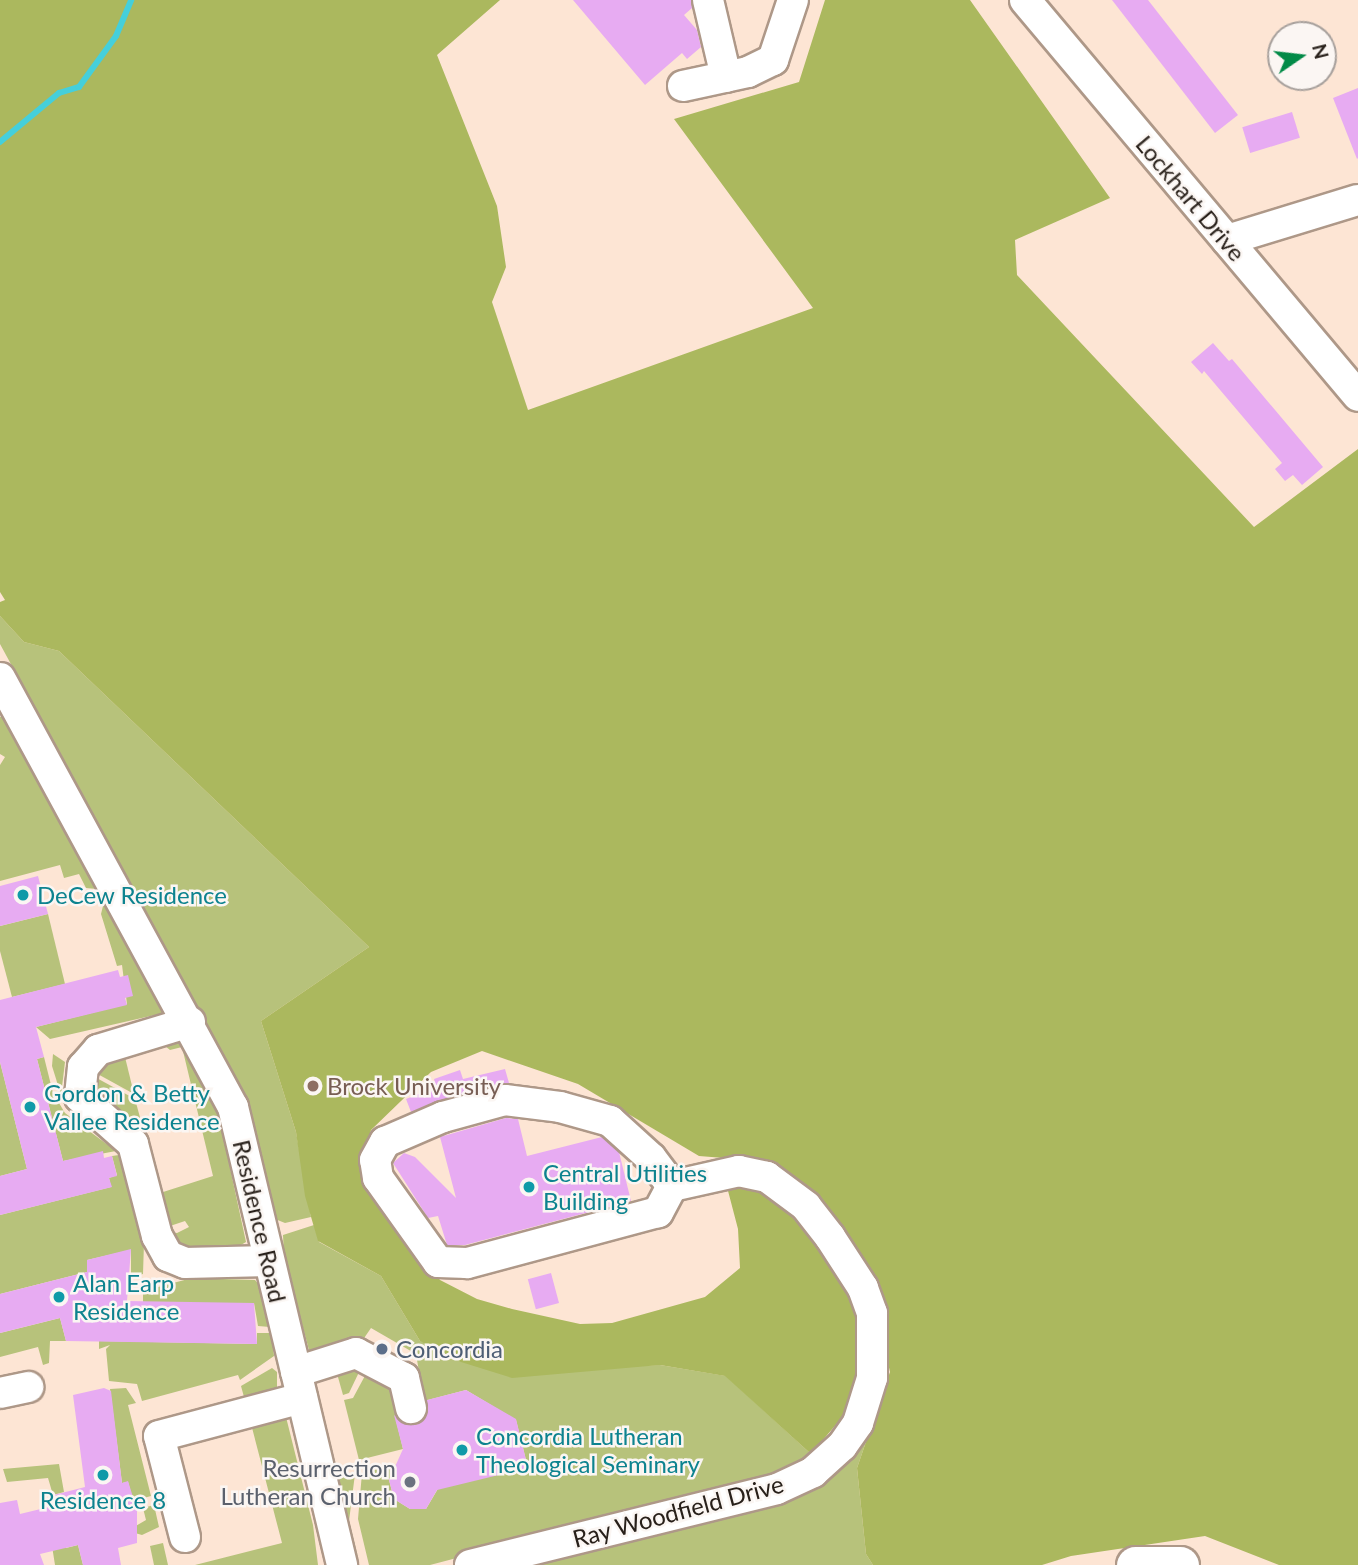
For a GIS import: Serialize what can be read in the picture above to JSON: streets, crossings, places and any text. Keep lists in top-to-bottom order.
{
  "streets": {
    "street": ["Lockhart Drive", "Residence Road", "Ray Woodfield Drive"]
  },
  "places": [
    "DeCew Residence",
    "Brock University",
    "Gordon & Betty Vallee Residence",
    "Central Utilities Building",
    "Alan Earp Residence",
    "Concordia",
    "Concordia Lutheran Theological Seminary",
    "Residence 8",
    "Resurrection Lutheran Church"
  ],
  "north": "right"
}
